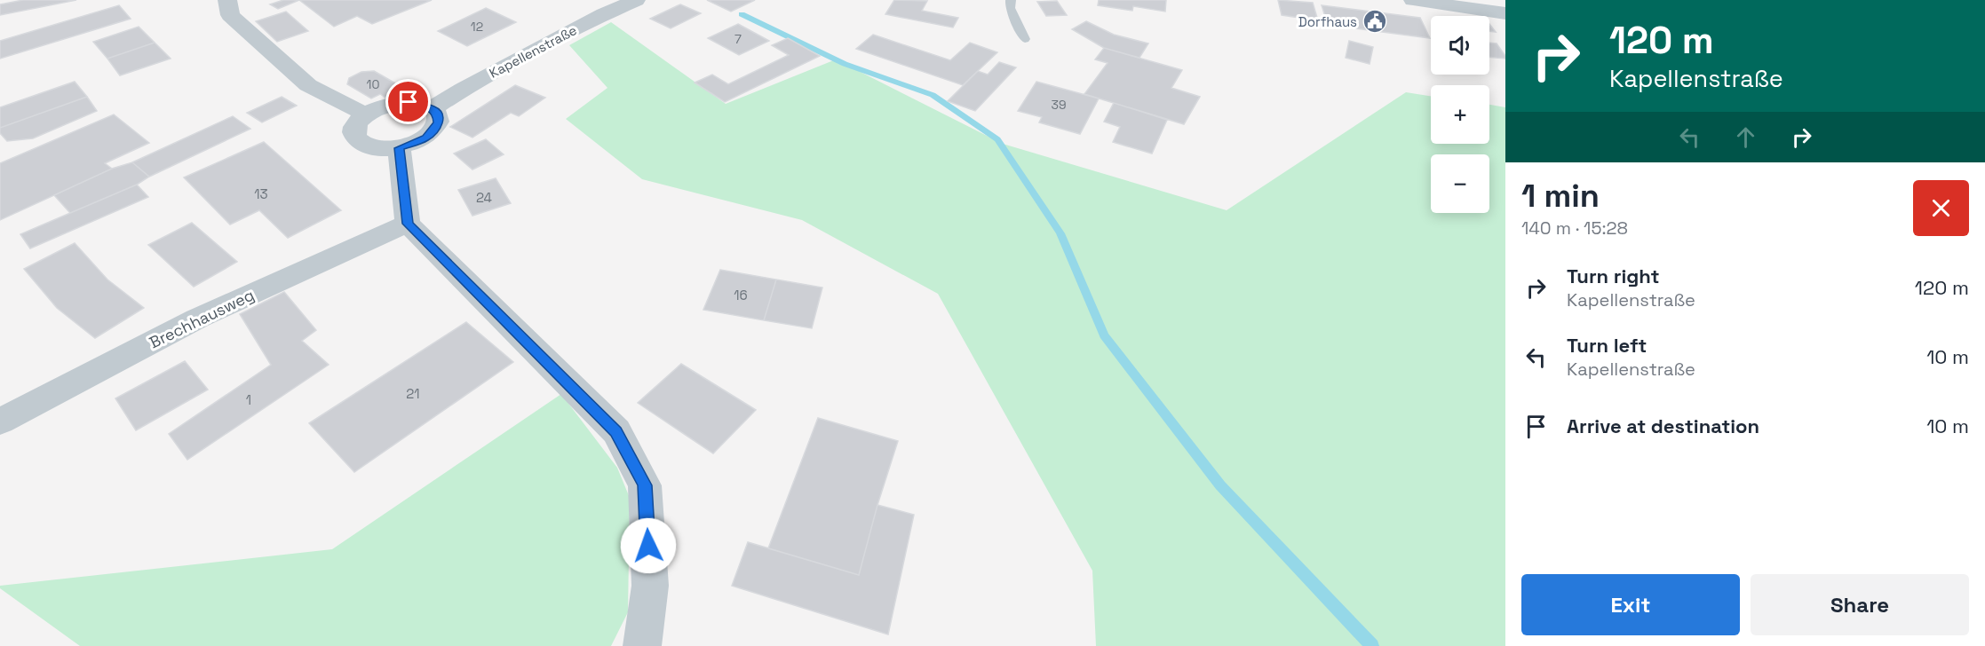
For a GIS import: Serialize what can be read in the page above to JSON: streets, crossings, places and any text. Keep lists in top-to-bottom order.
{
  "streets": {
    "street": ["Kapellenstraße", "Brechhausweg"]
  },
  "places": {
    "public building": ["Dorfhaus"]
  },
  "house_numbers": [
    "12",
    "7",
    "10",
    "39",
    "13",
    "24",
    "16",
    "21",
    "1"
  ],
  "page": {
    "turn": ["120 m", "Kapellenstraße"],
    "map_buttons": ["+", "−"],
    "heading": ["1 min", "140 m · 15:28"],
    "list": [
      {
        "name": "Turn right",
        "note": "Kapellenstraße",
        "value": "120 m"
      },
      {
        "name": "Turn left",
        "note": "Kapellenstraße",
        "value": "10 m"
      },
      {
        "name": "Arrive at destination",
        "value": "10 m"
      }
    ],
    "buttons": ["Exit", "Share"]
  }
}
